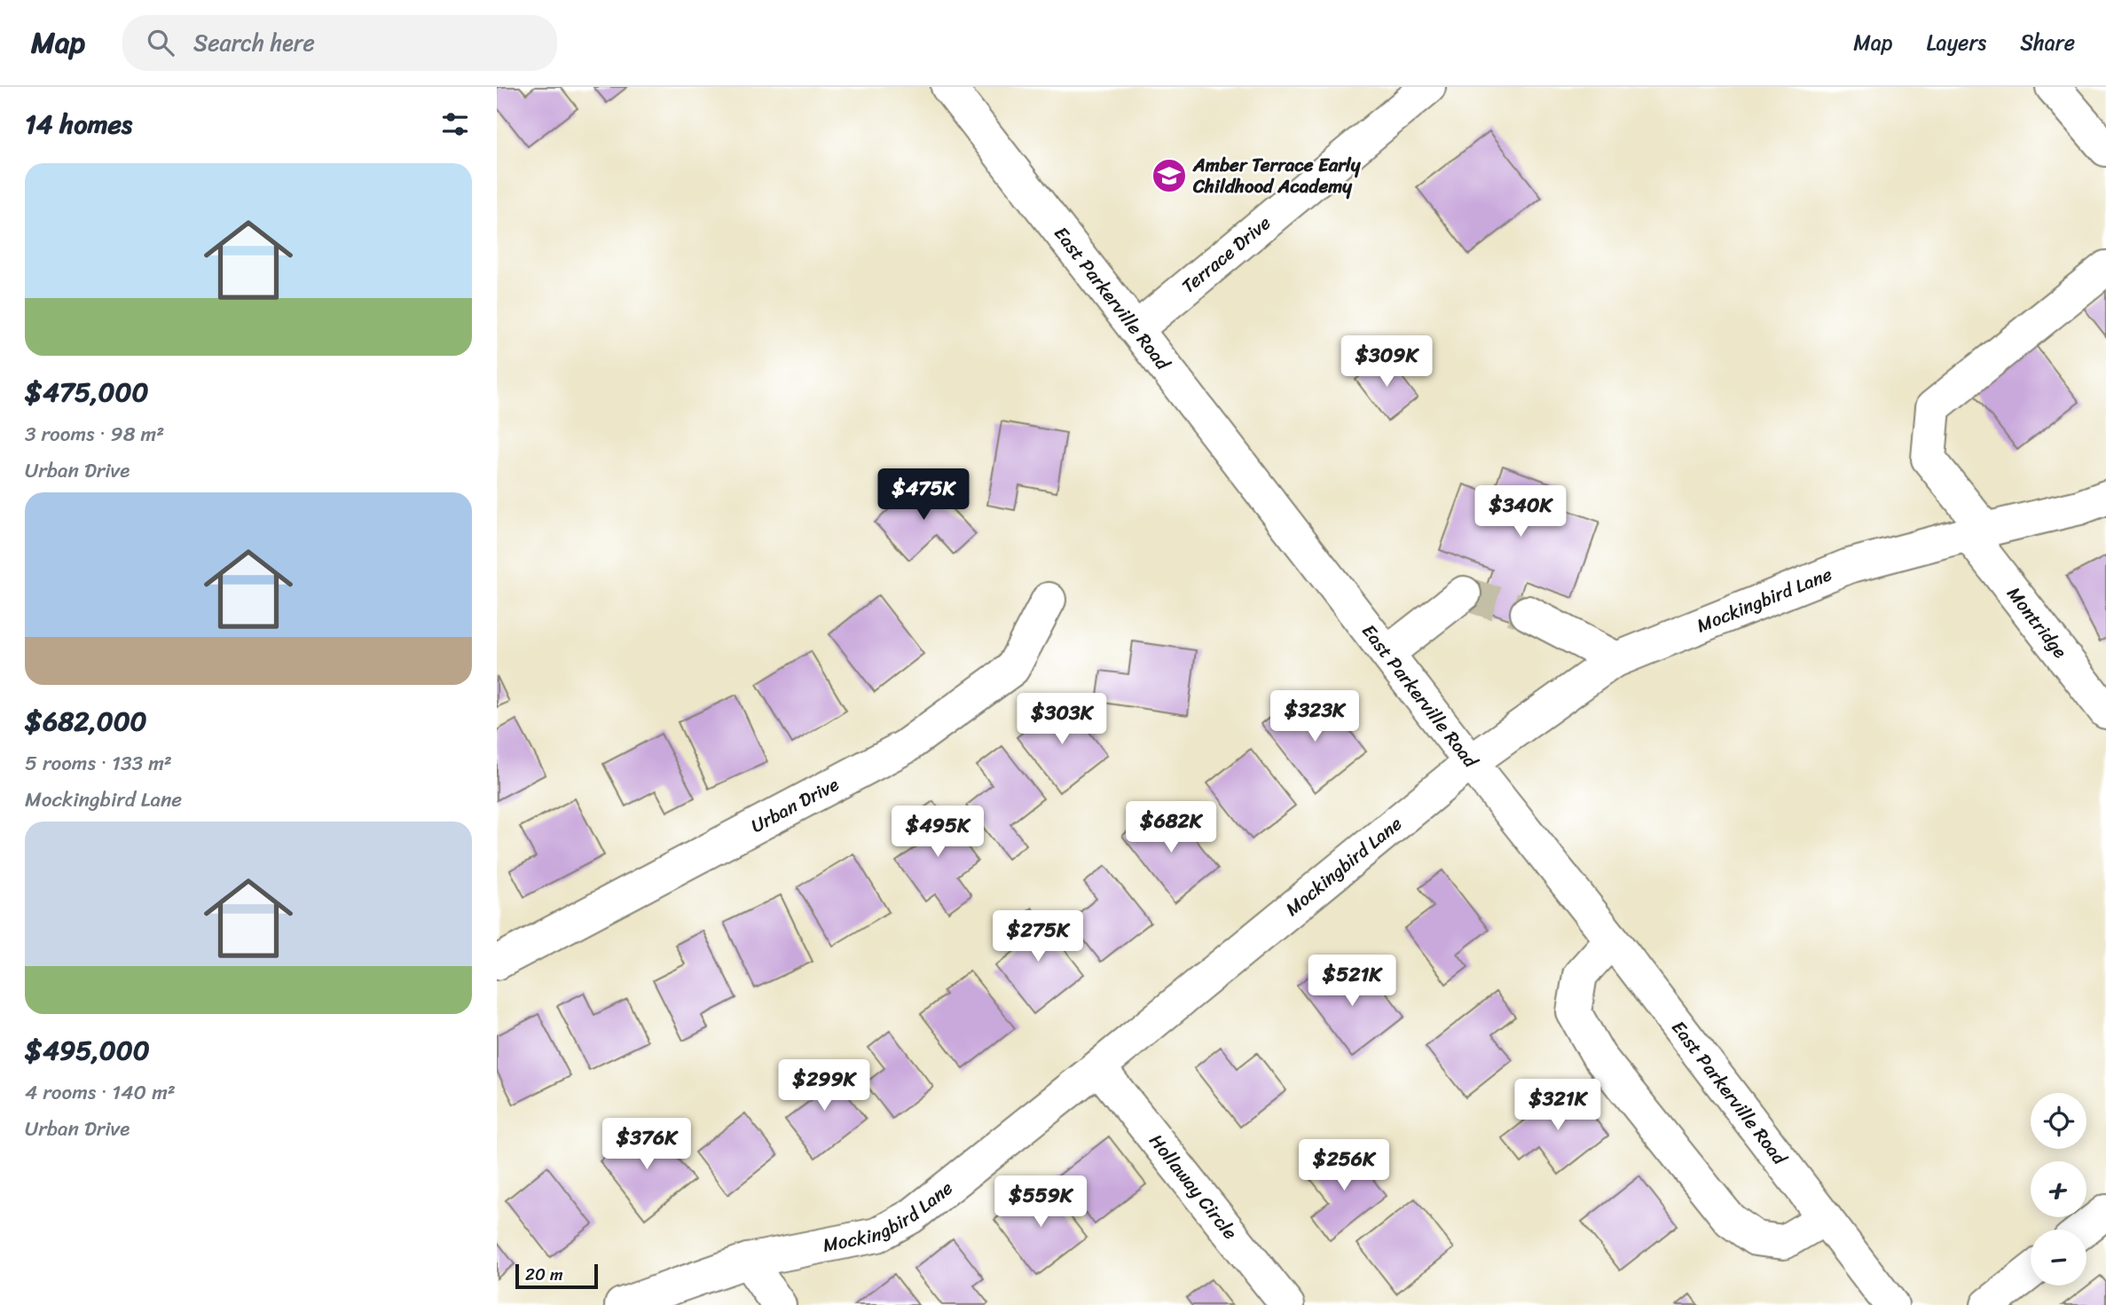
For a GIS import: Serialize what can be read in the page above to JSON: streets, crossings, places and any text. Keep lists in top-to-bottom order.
{
  "streets": {
    "street": [
      "Terrace Drive",
      "East Parkerville Road",
      "Mockingbird Lane",
      "Montridge",
      "Urban Drive",
      "Hollaway Circle"
    ]
  },
  "crossings": [
    ["Terrace Drive", "East Parkerville Road"],
    ["East Parkerville Road", "Mockingbird Lane"],
    ["Mockingbird Lane", "Montridge"],
    ["Mockingbird Lane", "Hollaway Circle"]
  ],
  "places": {
    "school or university": ["Amber Terrace Early Childhood Academy"]
  },
  "scale_bar": "20 m",
  "page": {
    "header": "Map",
    "search": "Search here",
    "nav": ["Map", "Layers", "Share"],
    "heading": "14 homes",
    "list": [
      {
        "name": "$475,000",
        "note": "3 rooms · 98 m² · Urban Drive"
      },
      {
        "name": "$682,000",
        "note": "5 rooms · 133 m² · Mockingbird Lane"
      },
      {
        "name": "$495,000",
        "note": "4 rooms · 140 m² · Urban Drive"
      }
    ],
    "price": [
      "$309K",
      "$475K",
      "$340K",
      "$323K",
      "$303K",
      "$682K",
      "$495K",
      "$275K",
      "$521K",
      "$299K",
      "$321K",
      "$376K",
      "$256K",
      "$559K"
    ],
    "map_buttons": ["+", "−"],
    "scale": "20 m"
  }
}
